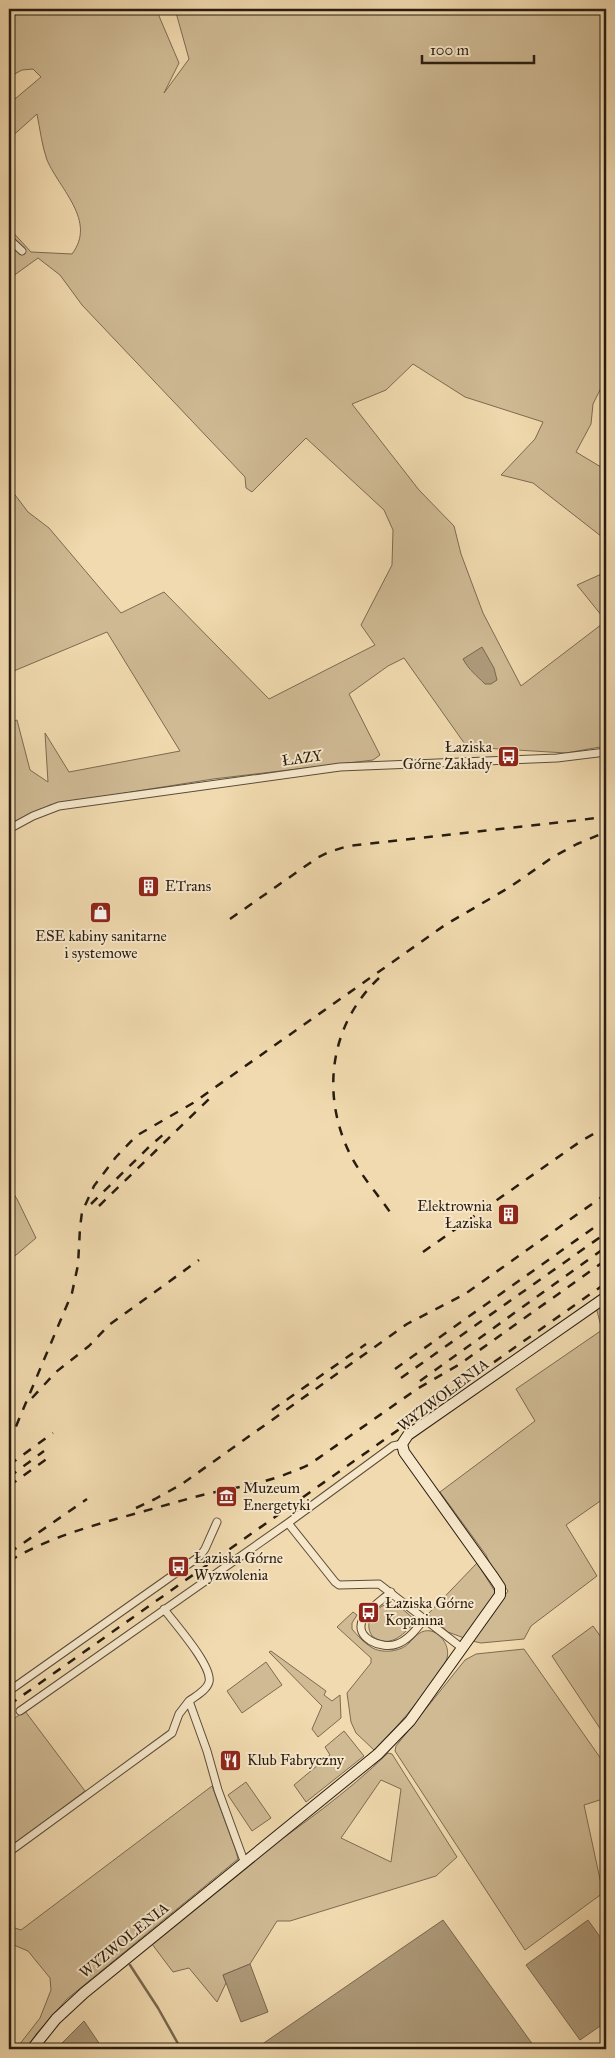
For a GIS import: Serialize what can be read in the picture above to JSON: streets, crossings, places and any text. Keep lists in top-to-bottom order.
{
  "streets": {
    "street": ["ŁAZY", "WYZWOLENIA"]
  },
  "places": {
    "bus stop": ["Łaziska Górne Zakłady", "Łaziska Górne Wyzwolenia", "Łaziska Górne Kopanina"],
    "building": ["ETrans", "Elektrownia Łaziska"],
    "shop": ["ESE kabiny sanitarne i systemowe"],
    "museum": ["Muzeum Energetyki"],
    "restaurant": ["Klub Fabryczny"]
  },
  "scale_bar": "100 m"
}
